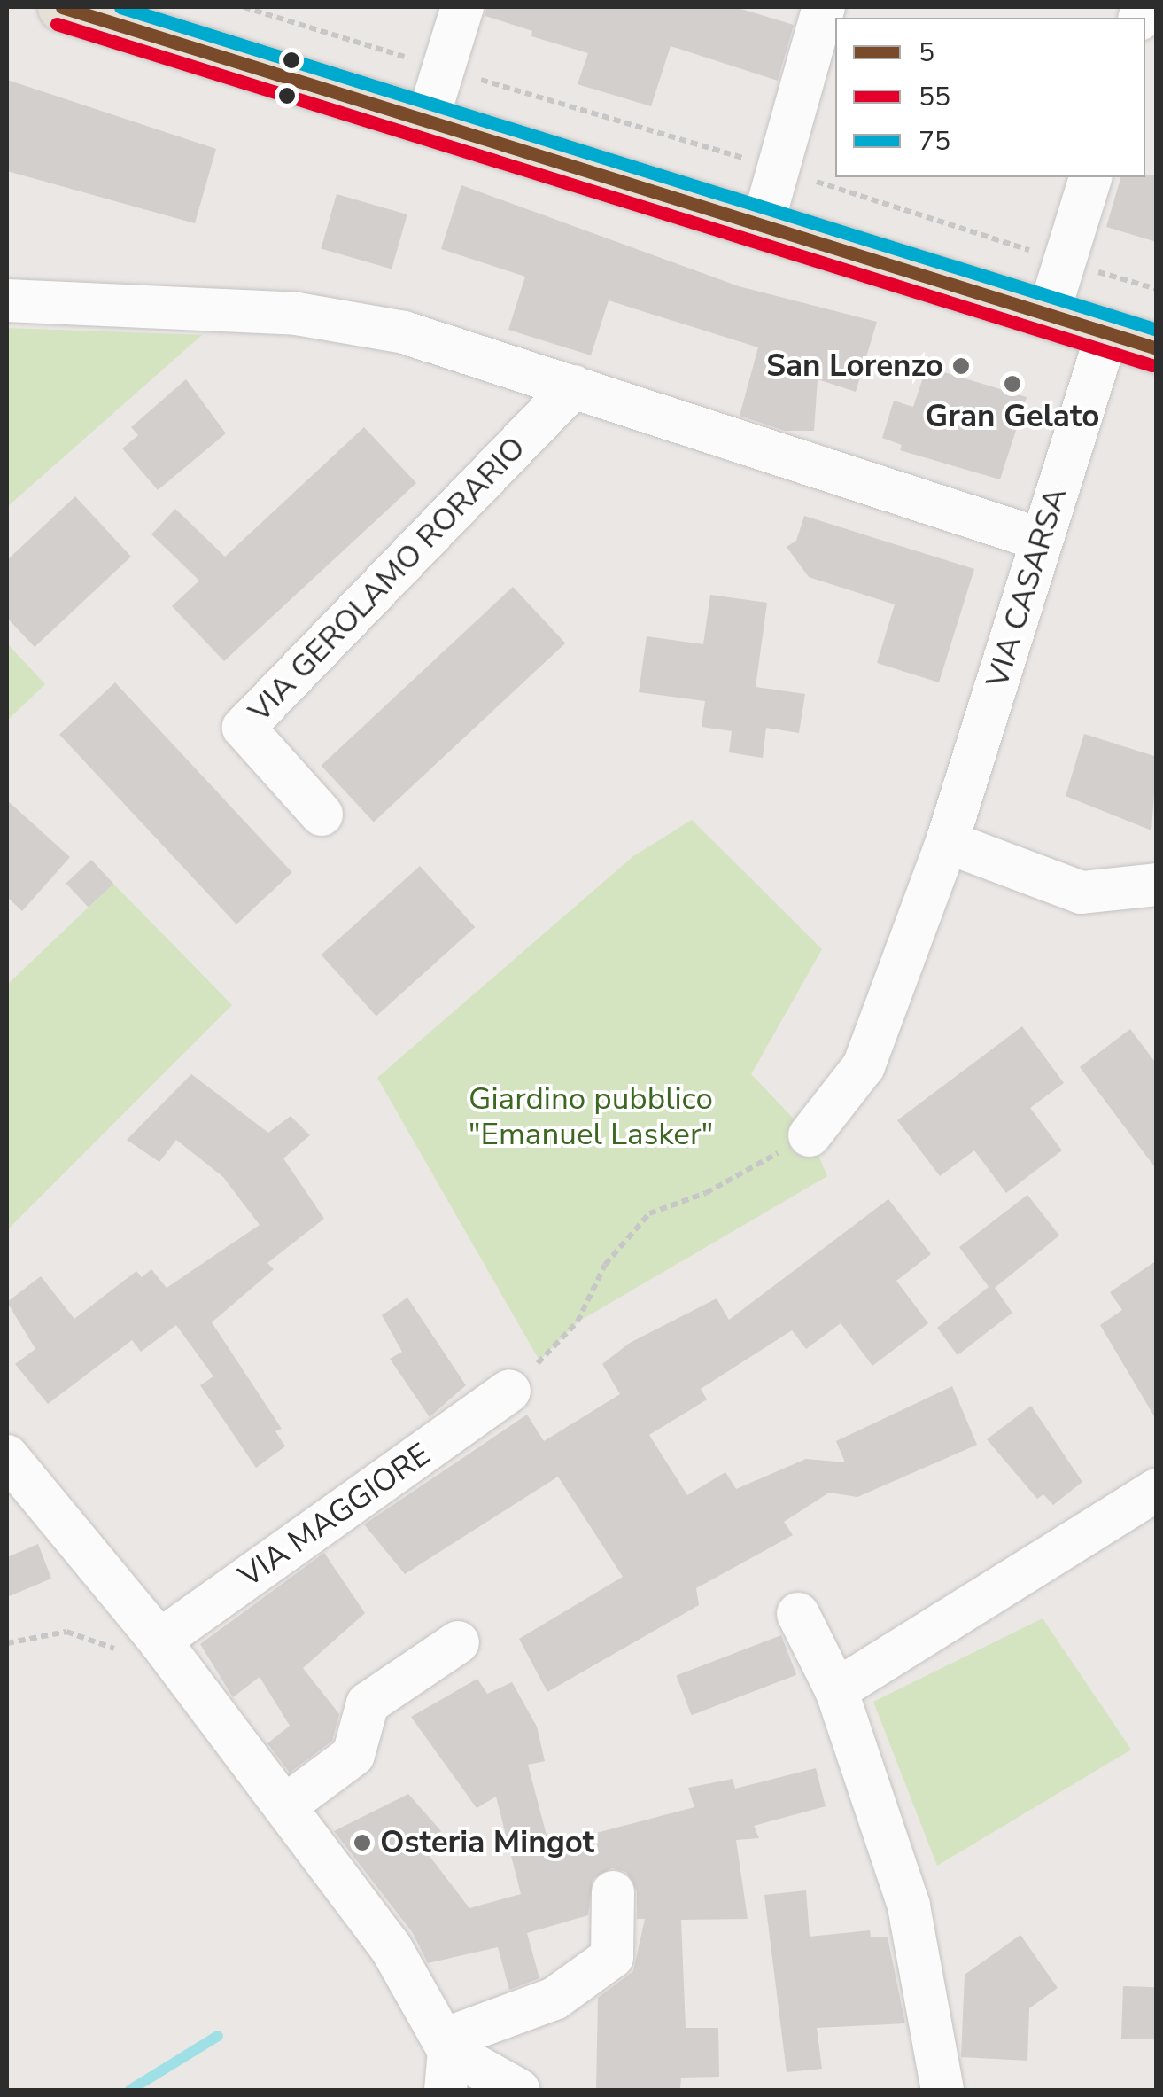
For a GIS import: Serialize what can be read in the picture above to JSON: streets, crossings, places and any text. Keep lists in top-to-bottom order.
{
  "streets": {
    "street": ["VIA GEROLAMO RORARIO", "VIA CASARSA", "VIA MAGGIORE"]
  },
  "parks": ["Giardino pubblico \"Emanuel Lasker\""],
  "places": ["San Lorenzo", "Gran Gelato", "Osteria Mingot"],
  "lines": ["transit line 5", "transit line 75", "transit line 55"],
  "legend": ["5", "55", "75"]
}
